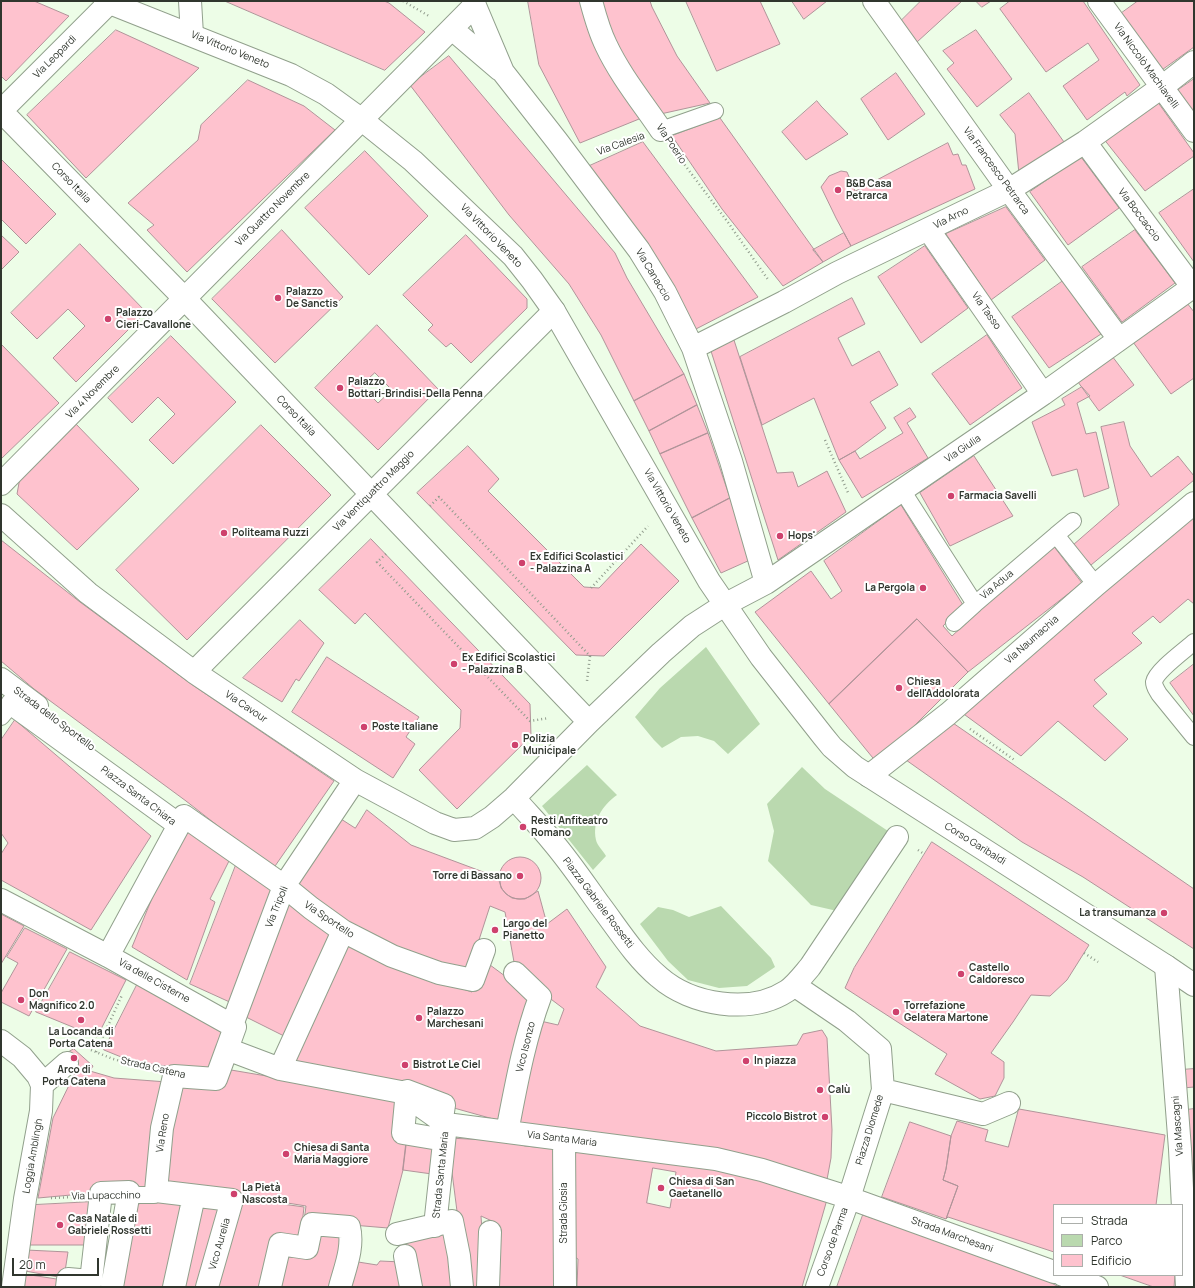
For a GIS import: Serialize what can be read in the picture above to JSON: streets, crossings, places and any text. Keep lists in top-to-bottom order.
{
  "streets": {
    "street": [
      "Via Vittorio Veneto",
      "Via Leopardi",
      "Via Niccolò Machiavelli",
      "Via Poerio",
      "Via Francesco Petrarca",
      "Corso Italia",
      "Via Quattro Novembre",
      "Via Boccaccio",
      "Via Arno",
      "Via Canaccio",
      "Via Tasso",
      "Via 4 Novembre",
      "Via Giulia",
      "Via Ventiquattro Maggio",
      "Via Naumachia",
      "Via Cavour",
      "Strada dello Sportello",
      "Piazza Santa Chiara",
      "Corso Garibaldi",
      "Piazza Gabriele Rossetti",
      "Via Tripoli",
      "Via Sportello",
      "Via delle Cisterne",
      "Vico Isonzo",
      "Strada Catena",
      "Via Mascagni",
      "Piazza Diomede",
      "Via Reno",
      "Via Santa Maria",
      "Loggia Amblingh",
      "Strada Santa Maria",
      "Via Lupacchino",
      "Strada Giosia",
      "Strada Marchesani",
      "Corso de Parma",
      "Vico Aurelia"
    ],
    "lane": ["Via Adua"],
    "path": ["Via Calesia"]
  },
  "crossings": [
    ["Via Vittorio Veneto", "Via Leopardi"],
    ["Via Vittorio Veneto", "Via Quattro Novembre"],
    ["Via Vittorio Veneto", "Via Giulia"],
    ["Via Vittorio Veneto", "Via Ventiquattro Maggio"],
    ["Via Vittorio Veneto", "Corso Garibaldi"],
    ["Via Leopardi", "Corso Italia"],
    ["Via Niccolò Machiavelli", "Via Arno"],
    ["Via Calesia", "Via Poerio"],
    ["Via Calesia", "Via Canaccio"],
    ["Via Francesco Petrarca", "Via Arno"],
    ["Via Francesco Petrarca", "Via Giulia"],
    ["Corso Italia", "Via Quattro Novembre"],
    ["Corso Italia", "Via 4 Novembre"],
    ["Corso Italia", "Via Ventiquattro Maggio"],
    ["Via Quattro Novembre", "Via Canaccio"],
    ["Via Quattro Novembre", "Via 4 Novembre"],
    ["Via Boccaccio", "Via Arno"],
    ["Via Boccaccio", "Via Giulia"],
    ["Via Arno", "Via Canaccio"],
    ["Via Arno", "Via Tasso"],
    ["Via Canaccio", "Via Giulia"],
    ["Via Tasso", "Via Giulia"],
    ["Via Giulia", "Via Adua"],
    ["Via Ventiquattro Maggio", "Via Cavour"],
    ["Via Naumachia", "Corso Garibaldi"],
    ["Via Cavour", "Piazza Gabriele Rossetti"],
    ["Via Cavour", "Via Tripoli"],
    ["Strada dello Sportello", "Piazza Santa Chiara"],
    ["Strada dello Sportello", "Via Sportello"],
    ["Piazza Santa Chiara", "Via Sportello"],
    ["Piazza Santa Chiara", "Via delle Cisterne"],
    ["Corso Garibaldi", "Via Mascagni"],
    ["Piazza Gabriele Rossetti", "Piazza Diomede"],
    ["Via Tripoli", "Via Sportello"],
    ["Via Tripoli", "Via delle Cisterne"],
    ["Vico Isonzo", "Via Santa Maria"],
    ["Strada Catena", "Via Reno"],
    ["Piazza Diomede", "Via Santa Maria"],
    ["Piazza Diomede", "Strada Marchesani"],
    ["Piazza Diomede", "Corso de Parma"],
    ["Via Reno", "Via Lupacchino"],
    ["Via Santa Maria", "Strada Santa Maria"],
    ["Via Santa Maria", "Strada Giosia"],
    ["Via Santa Maria", "Strada Marchesani"],
    ["Via Santa Maria", "Corso de Parma"],
    ["Loggia Amblingh", "Via Lupacchino"],
    ["Via Lupacchino", "Vico Aurelia"],
    ["Strada Marchesani", "Corso de Parma"]
  ],
  "places": [
    "B&B Casa Petrarca",
    "Palazzo De Sanctis",
    "Palazzo Cieri-Cavallone",
    "Palazzo Bottari-Brindisi-Della Penna",
    "Farmacia Savelli",
    "Politeama Ruzzi",
    "Hops'",
    "Ex Edifici Scolastici - Palazzina A",
    "La Pergola",
    "Ex Edifici Scolastici - Palazzina B",
    "Chiesa dell'Addolorata",
    "Poste Italiane",
    "Polizia Municipale",
    "Resti Anfiteatro Romano",
    "Torre di Bassano",
    "La transumanza",
    "Largo del Pianetto",
    "Castello Caldoresco",
    "Don Magnifico 2.0",
    "Torrefazione Gelatera Martone",
    "Palazzo Marchesani",
    "La Locanda di Porta Catena",
    "Arco di Porta Catena",
    "In piazza",
    "Bistrot Le Ciel",
    "Calù",
    "Piccolo Bistrot",
    "Chiesa di Santa Maria Maggiore",
    "Chiesa di San Gaetanello",
    "La Pietà Nascosta",
    "Casa Natale di Gabriele Rossetti"
  ],
  "legend": ["Strada", "Parco", "Edificio"],
  "scale_bar": "20 m"
}
